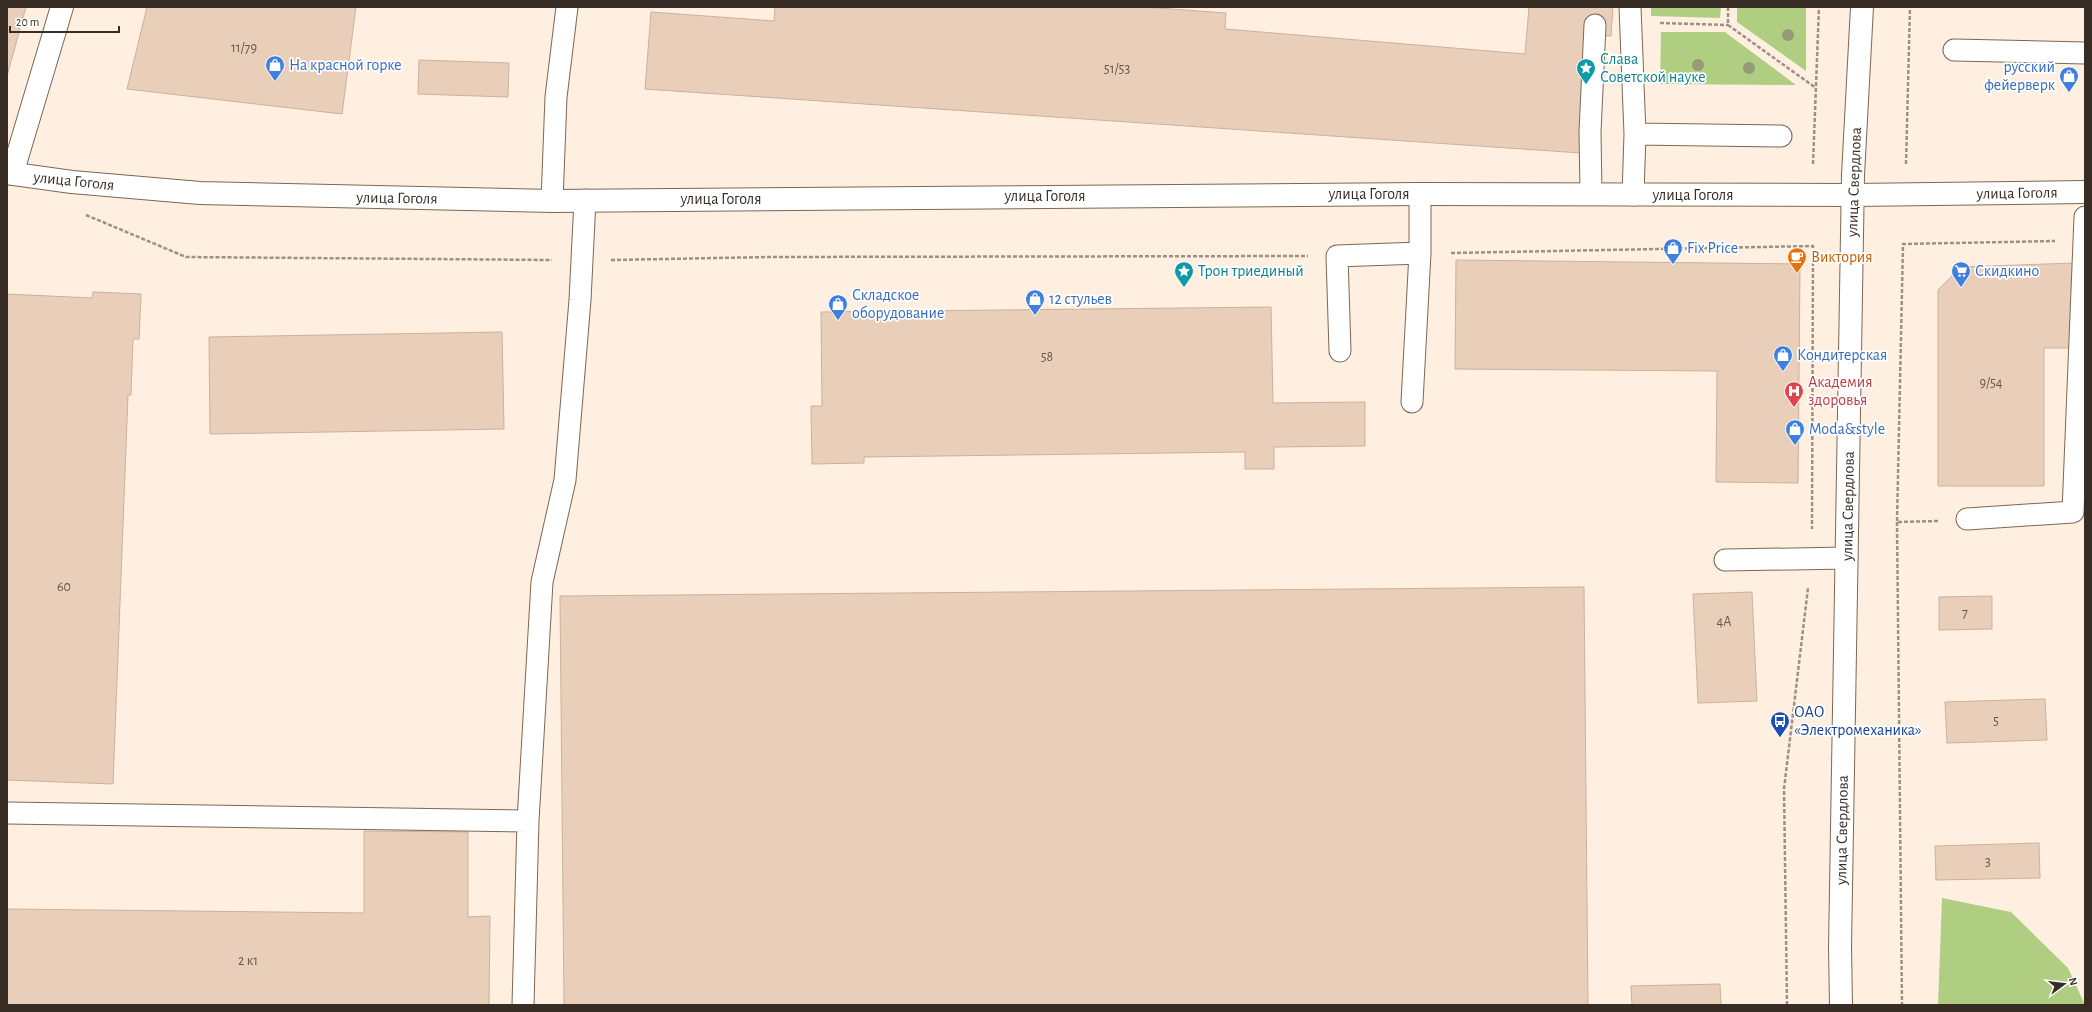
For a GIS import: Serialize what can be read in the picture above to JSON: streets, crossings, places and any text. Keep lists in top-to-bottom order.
{
  "streets": {
    "main road": ["улица Гоголя", "улица Свердлова"]
  },
  "crossings": [
    ["улица Гоголя", "улица Свердлова"]
  ],
  "places": {
    "shop": [
      "На красной горке",
      "русский фейерверк",
      "Fix Price",
      "12 стульев",
      "Складское оборудование",
      "Кондитерская",
      "Moda&style"
    ],
    "place": ["Слава Советской науке", "Трон триединый"],
    "cafe": ["Виктория"],
    "supermarket": ["Скидкино"],
    "hospital": ["Академия здоровья"],
    "bus stop": ["ОАО «Электромеханика»"]
  },
  "house_numbers": [
    "11/79",
    "51/53",
    "58",
    "9/54",
    "60",
    "7",
    "4А",
    "5",
    "3",
    "2 к1"
  ],
  "scale_bar": "20 m",
  "north": "right"
}
